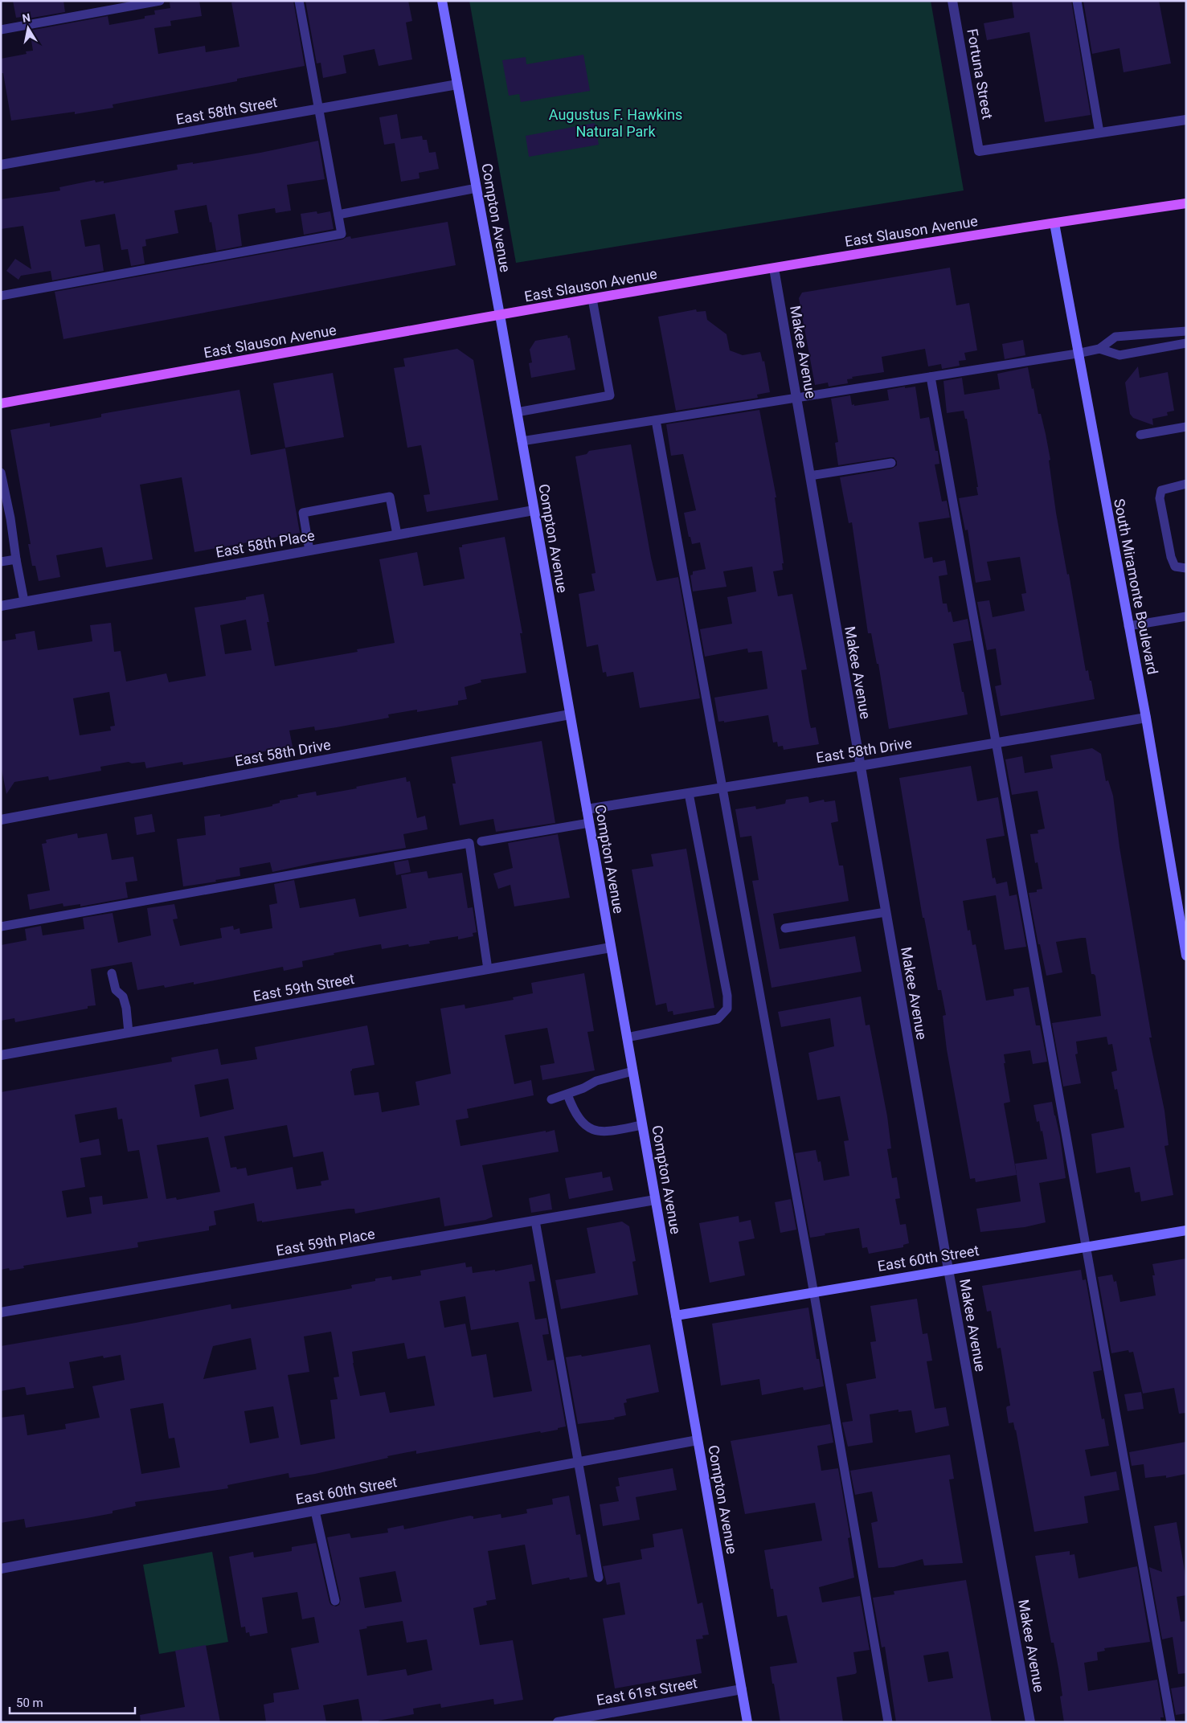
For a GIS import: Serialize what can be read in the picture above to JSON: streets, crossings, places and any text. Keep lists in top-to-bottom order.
{
  "streets": {
    "main road": [
      "Compton Avenue",
      "East Slauson Avenue",
      "South Miramonte Boulevard",
      "East 60th Street"
    ],
    "street": [
      "Fortuna Street",
      "East 58th Street",
      "Makee Avenue",
      "East 58th Place",
      "East 58th Drive",
      "East 59th Street",
      "East 59th Place",
      "East 61st Street"
    ]
  },
  "crossings": [
    ["East 58th Street", "Compton Avenue"],
    ["Compton Avenue", "East Slauson Avenue"],
    ["Compton Avenue", "East 58th Place"],
    ["Compton Avenue", "East 58th Drive"],
    ["Compton Avenue", "East 59th Street"],
    ["Compton Avenue", "East 59th Place"],
    ["Compton Avenue", "East 60th Street"],
    ["Compton Avenue", "East 61st Street"],
    ["East Slauson Avenue", "Makee Avenue"],
    ["East Slauson Avenue", "South Miramonte Boulevard"],
    ["Makee Avenue", "East 58th Drive"],
    ["Makee Avenue", "East 60th Street"],
    ["South Miramonte Boulevard", "East 58th Drive"]
  ],
  "parks": ["Augustus F. Hawkins Natural Park"],
  "scale_bar": "50 m",
  "north": "top"
}
